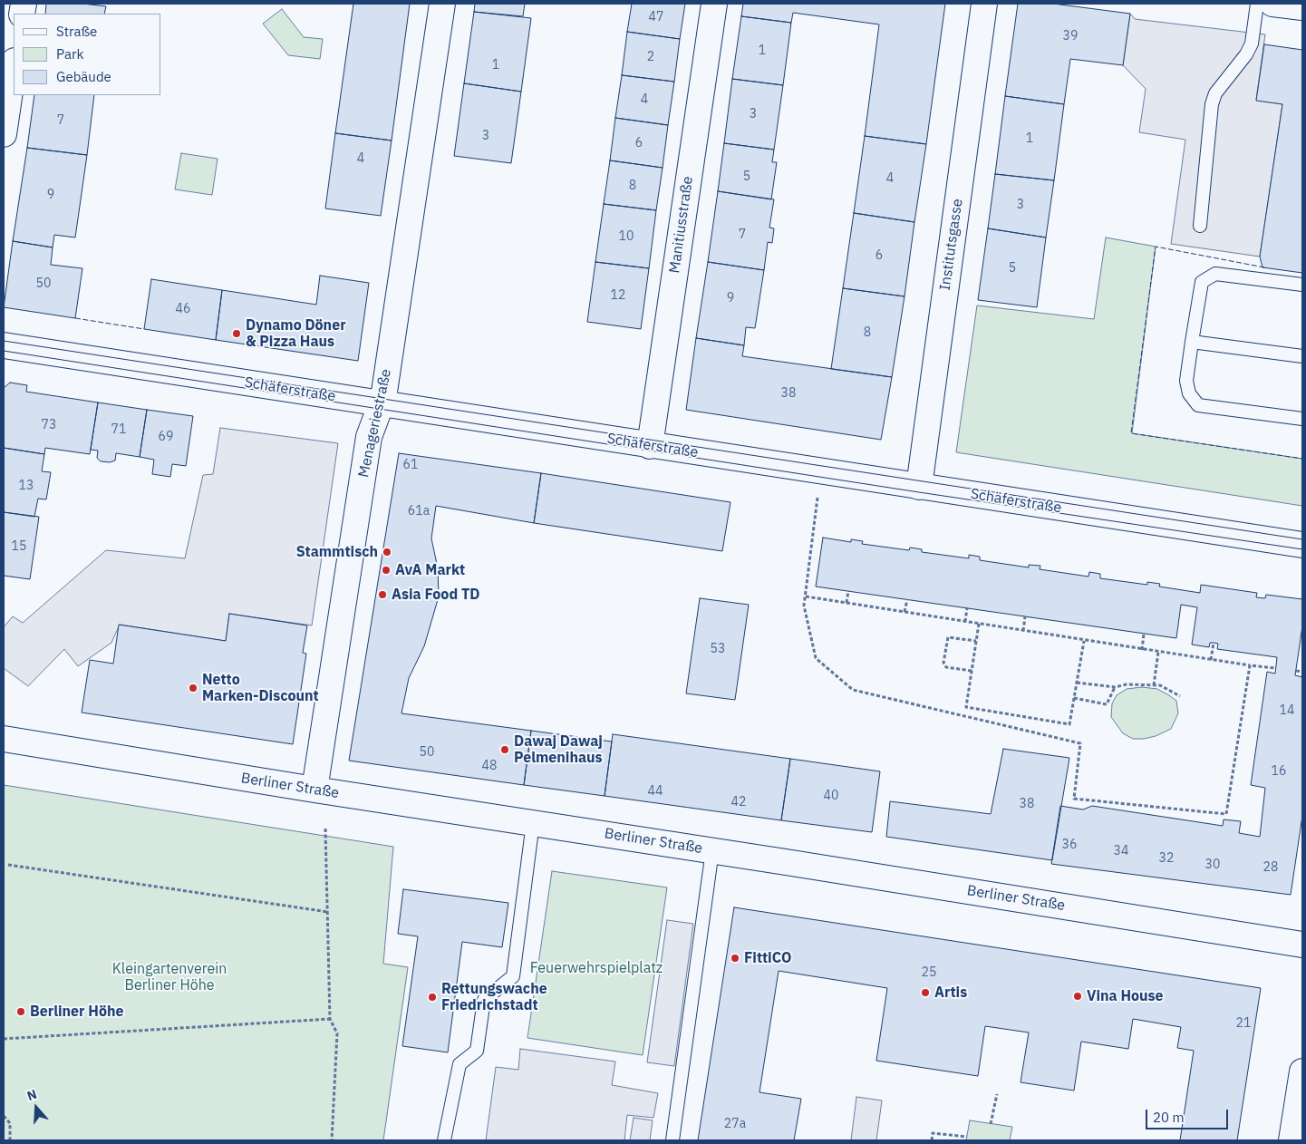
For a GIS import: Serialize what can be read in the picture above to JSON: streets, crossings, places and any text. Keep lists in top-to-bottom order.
{
  "streets": {
    "street": [
      "Manitiusstraße",
      "Institutsgasse",
      "Schäferstraße",
      "Menageriestraße",
      "Berliner Straße"
    ]
  },
  "crossings": [
    ["Manitiusstraße", "Schäferstraße"],
    ["Institutsgasse", "Schäferstraße"],
    ["Schäferstraße", "Menageriestraße"],
    ["Menageriestraße", "Berliner Straße"]
  ],
  "parks": ["Feuerwehrspielplatz", "Kleingartenverein Berliner Höhe"],
  "places": [
    "Dynamo Döner & Pizza Haus",
    "Stammtisch",
    "AvA Markt",
    "Asia Food TD",
    "Netto Marken-Discount",
    "Dawaj Dawaj Pelmenihaus",
    "FittiCO",
    "Artis",
    "Vina House",
    "Rettungswache Friedrichstadt",
    "Berliner Höhe"
  ],
  "house_numbers": [
    "47",
    "39",
    "1",
    "2",
    "1",
    "4",
    "3",
    "7",
    "3",
    "1",
    "6",
    "4",
    "5",
    "4",
    "8",
    "9",
    "3",
    "7",
    "10",
    "6",
    "5",
    "50",
    "12",
    "9",
    "46",
    "8",
    "38",
    "73",
    "71",
    "69",
    "61",
    "13",
    "61a",
    "15",
    "53",
    "14",
    "50",
    "48",
    "16",
    "44",
    "40",
    "42",
    "38",
    "36",
    "34",
    "32",
    "30",
    "28",
    "25",
    "21",
    "27a"
  ],
  "legend": ["Straße", "Park", "Gebäude"],
  "scale_bar": "20 m",
  "north": "top"
}
